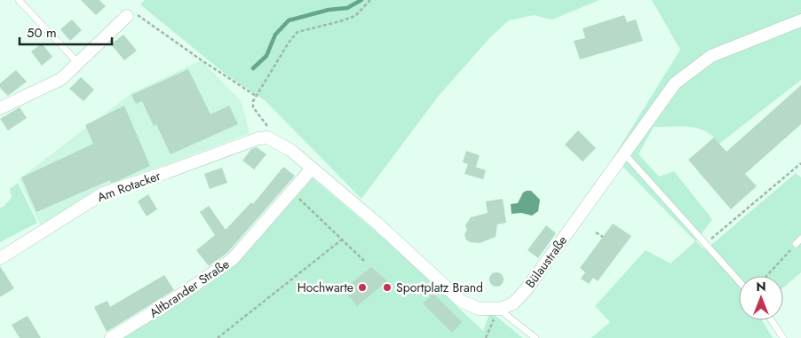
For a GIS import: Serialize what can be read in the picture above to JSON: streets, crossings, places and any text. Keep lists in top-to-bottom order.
{
  "streets": {
    "street": ["Am Rotacker", "Bülaustraße", "Altbrander Straße"]
  },
  "places": ["Hochwarte", "Sportplatz Brand"],
  "scale_bar": "50 m",
  "north": "top"
}
